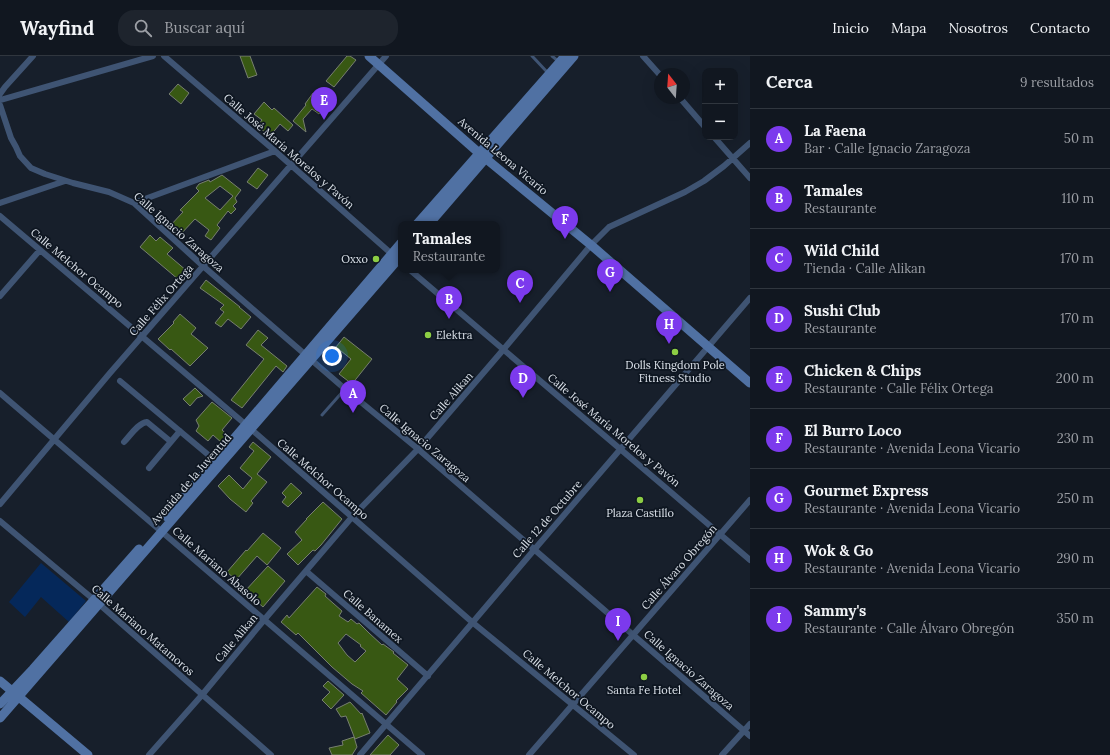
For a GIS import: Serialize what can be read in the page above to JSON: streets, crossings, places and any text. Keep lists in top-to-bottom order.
{
  "streets": {
    "street": [
      "Calle José María Morelos y Pavón",
      "Avenida Leona Vicario",
      "Calle Ignacio Zaragoza",
      "Calle Melchor Ocampo",
      "Calle Félix Ortega",
      "Calle Alikan",
      "Avenida de la Juventud",
      "Calle 12 de Octubre",
      "Calle Mariano Abasolo",
      "Calle Álvaro Obregón",
      "Calle Banamex",
      "Calle Mariano Matamoros"
    ]
  },
  "crossings": [
    ["Calle José María Morelos y Pavón", "Calle Félix Ortega"],
    ["Calle José María Morelos y Pavón", "Calle Alikan"],
    ["Calle José María Morelos y Pavón", "Avenida de la Juventud"],
    ["Calle José María Morelos y Pavón", "Calle 12 de Octubre"],
    ["Calle José María Morelos y Pavón", "Calle Álvaro Obregón"],
    ["Avenida Leona Vicario", "Calle Félix Ortega"],
    ["Avenida Leona Vicario", "Calle Alikan"],
    ["Avenida Leona Vicario", "Calle 12 de Octubre"],
    ["Calle Ignacio Zaragoza", "Calle Félix Ortega"],
    ["Calle Ignacio Zaragoza", "Calle Alikan"],
    ["Calle Ignacio Zaragoza", "Avenida de la Juventud"],
    ["Calle Ignacio Zaragoza", "Calle 12 de Octubre"],
    ["Calle Ignacio Zaragoza", "Calle Álvaro Obregón"],
    ["Calle Melchor Ocampo", "Calle Félix Ortega"],
    ["Calle Melchor Ocampo", "Calle Alikan"],
    ["Calle Melchor Ocampo", "Avenida de la Juventud"],
    ["Calle Melchor Ocampo", "Calle 12 de Octubre"],
    ["Calle Melchor Ocampo", "Calle Álvaro Obregón"],
    ["Calle Félix Ortega", "Calle Mariano Abasolo"],
    ["Calle Alikan", "Calle Mariano Abasolo"],
    ["Calle Alikan", "Calle Banamex"],
    ["Calle Alikan", "Calle Mariano Matamoros"],
    ["Avenida de la Juventud", "Calle Mariano Abasolo"],
    ["Avenida de la Juventud", "Calle Mariano Matamoros"],
    ["Calle 12 de Octubre", "Calle Mariano Abasolo"],
    ["Calle 12 de Octubre", "Calle Banamex"]
  ],
  "places": [
    "Oxxo",
    "Elektra",
    "Dolls Kingdom Pole Fitness Studio",
    "Plaza Castillo",
    "Santa Fe Hotel"
  ],
  "north": "top",
  "page": {
    "header": "Wayfind",
    "search": "Buscar aquí",
    "nav": [
      "Inicio",
      "Mapa",
      "Nosotros",
      "Contacto"
    ],
    "heading": ["Cerca", "9 resultados"],
    "map_buttons": ["+", "−"],
    "pins": [
      "E",
      "F",
      "G",
      "C",
      "B",
      "H",
      "D",
      "A",
      "I"
    ],
    "list": [
      {
        "mark": "A",
        "name": "La Faena",
        "note": "Bar · Calle Ignacio Zaragoza",
        "value": "50 m"
      },
      {
        "mark": "B",
        "name": "Tamales",
        "note": "Restaurante",
        "value": "110 m"
      },
      {
        "mark": "C",
        "name": "Wild Child",
        "note": "Tienda · Calle Alikan",
        "value": "170 m"
      },
      {
        "mark": "D",
        "name": "Sushi Club",
        "note": "Restaurante",
        "value": "170 m"
      },
      {
        "mark": "E",
        "name": "Chicken & Chips",
        "note": "Restaurante · Calle Félix Ortega",
        "value": "200 m"
      },
      {
        "mark": "F",
        "name": "El Burro Loco",
        "note": "Restaurante · Avenida Leona Vicario",
        "value": "230 m"
      },
      {
        "mark": "G",
        "name": "Gourmet Express",
        "note": "Restaurante · Avenida Leona Vicario",
        "value": "250 m"
      },
      {
        "mark": "H",
        "name": "Wok & Go",
        "note": "Restaurante · Avenida Leona Vicario",
        "value": "290 m"
      },
      {
        "mark": "I",
        "name": "Sammy's",
        "note": "Restaurante · Calle Álvaro Obregón",
        "value": "350 m"
      }
    ],
    "popup": ["Tamales", "Restaurante"]
  }
}
